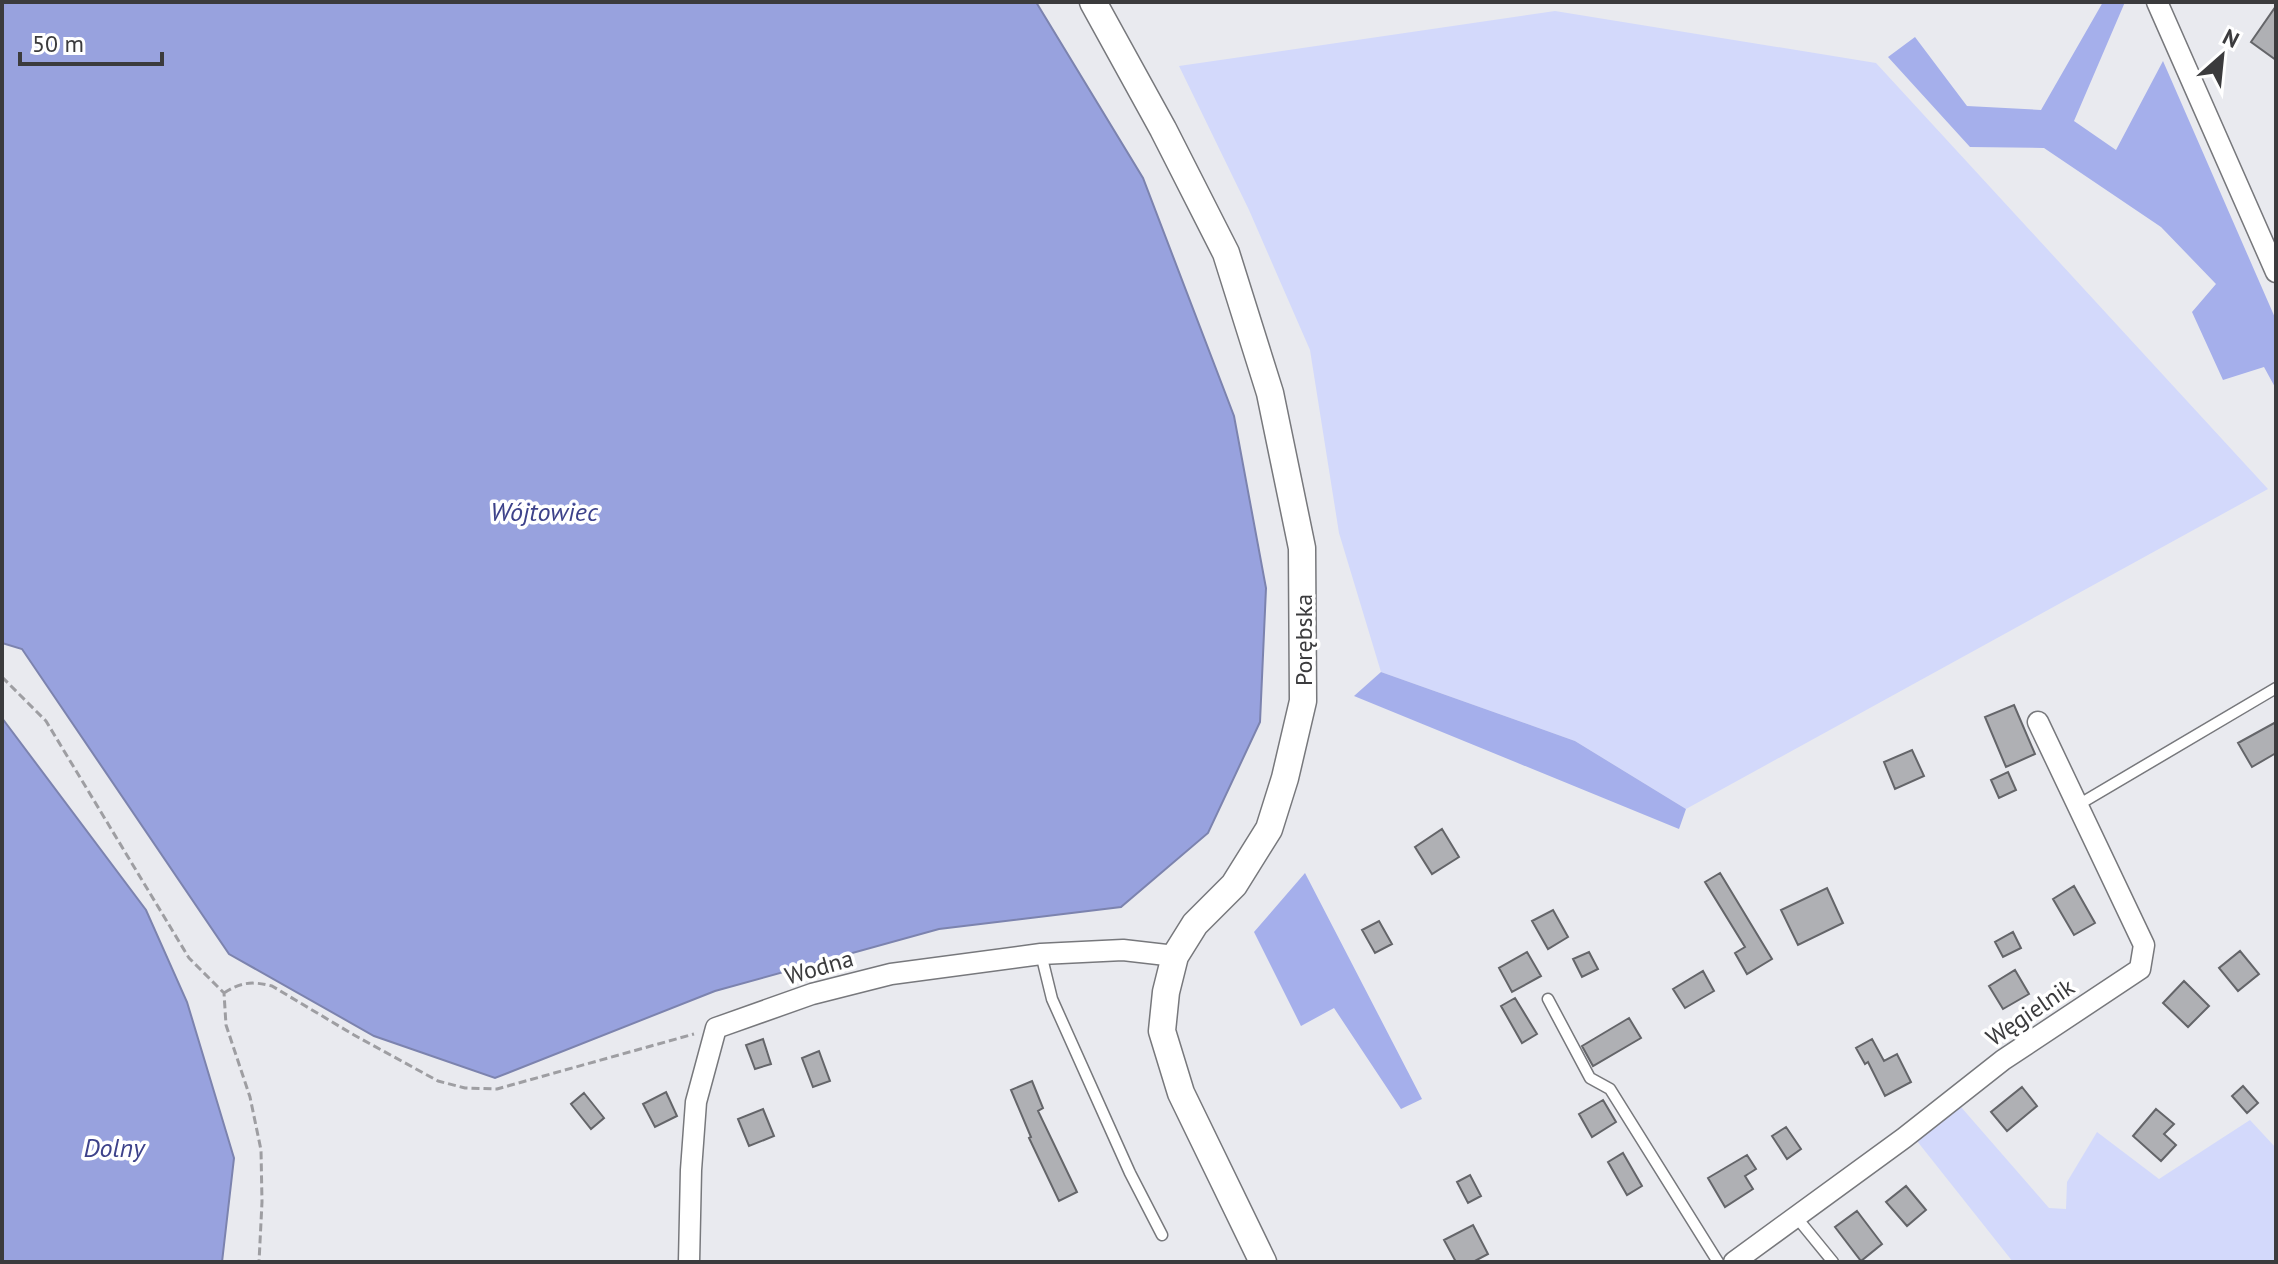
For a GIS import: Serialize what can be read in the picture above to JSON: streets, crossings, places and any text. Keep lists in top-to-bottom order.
{
  "streets": {
    "street": ["Porębska", "Wodna", "Węgielnik"]
  },
  "crossings": [
    ["Porębska", "Wodna"]
  ],
  "water": ["Wójtowiec", "Dolny"],
  "scale_bar": "50 m",
  "north": "top right"
}
